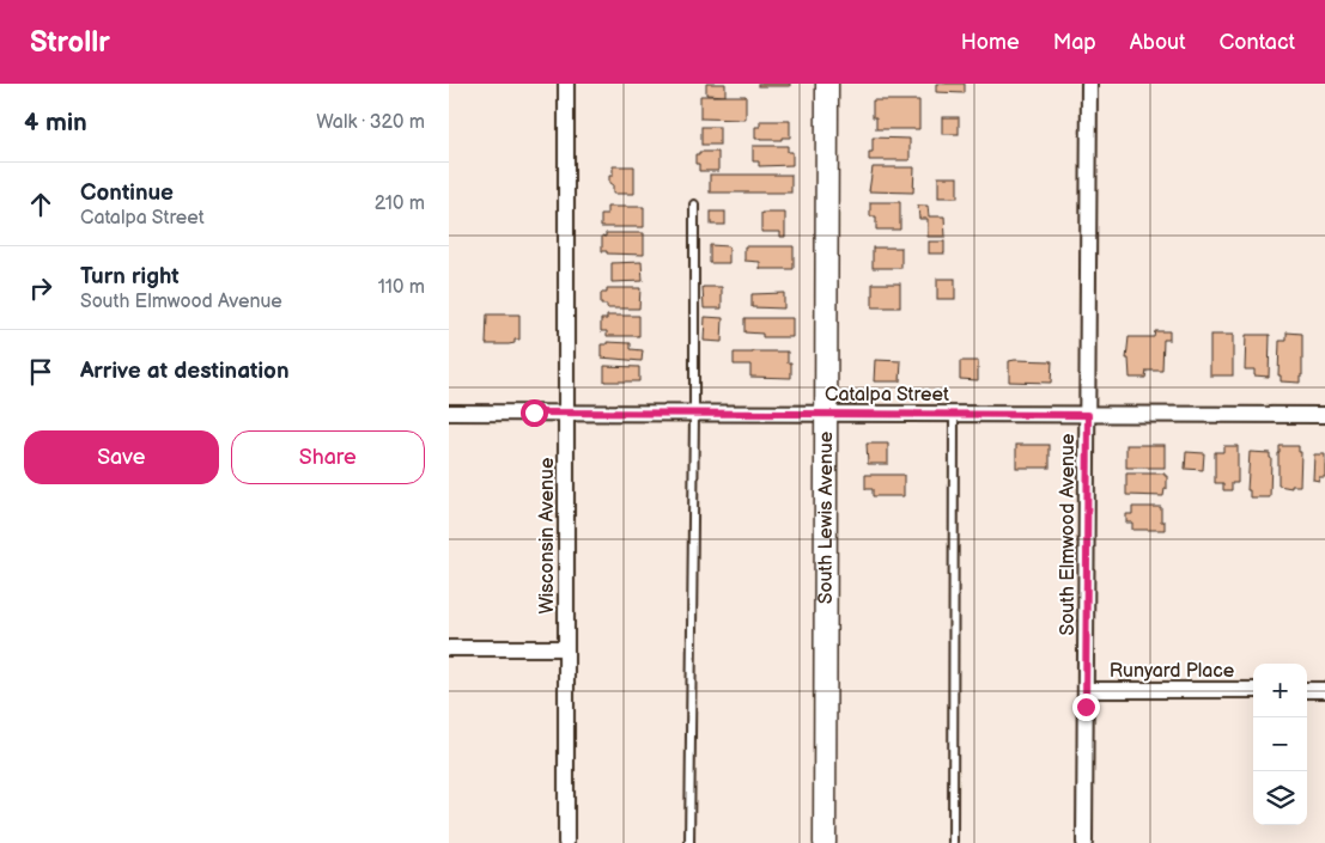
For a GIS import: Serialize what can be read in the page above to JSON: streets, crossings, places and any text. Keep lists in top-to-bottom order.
{
  "streets": {
    "main road": ["South Lewis Avenue"],
    "street": [
      "Catalpa Street",
      "South Elmwood Avenue",
      "Wisconsin Avenue",
      "Runyard Place"
    ]
  },
  "crossings": [
    ["Catalpa Street", "South Lewis Avenue"],
    ["Catalpa Street", "South Elmwood Avenue"],
    ["Catalpa Street", "Wisconsin Avenue"],
    ["South Elmwood Avenue", "Runyard Place"]
  ],
  "page": {
    "header": "Strollr",
    "nav": [
      "Home",
      "Map",
      "About",
      "Contact"
    ],
    "heading": ["4 min", "Walk · 320 m"],
    "list": [
      ["Continue", "Catalpa Street", "210 m"],
      ["Turn right", "South Elmwood Avenue", "110 m"],
      "Arrive at destination"
    ],
    "buttons": ["Save", "Share"],
    "map_buttons": ["+", "−"]
  }
}
